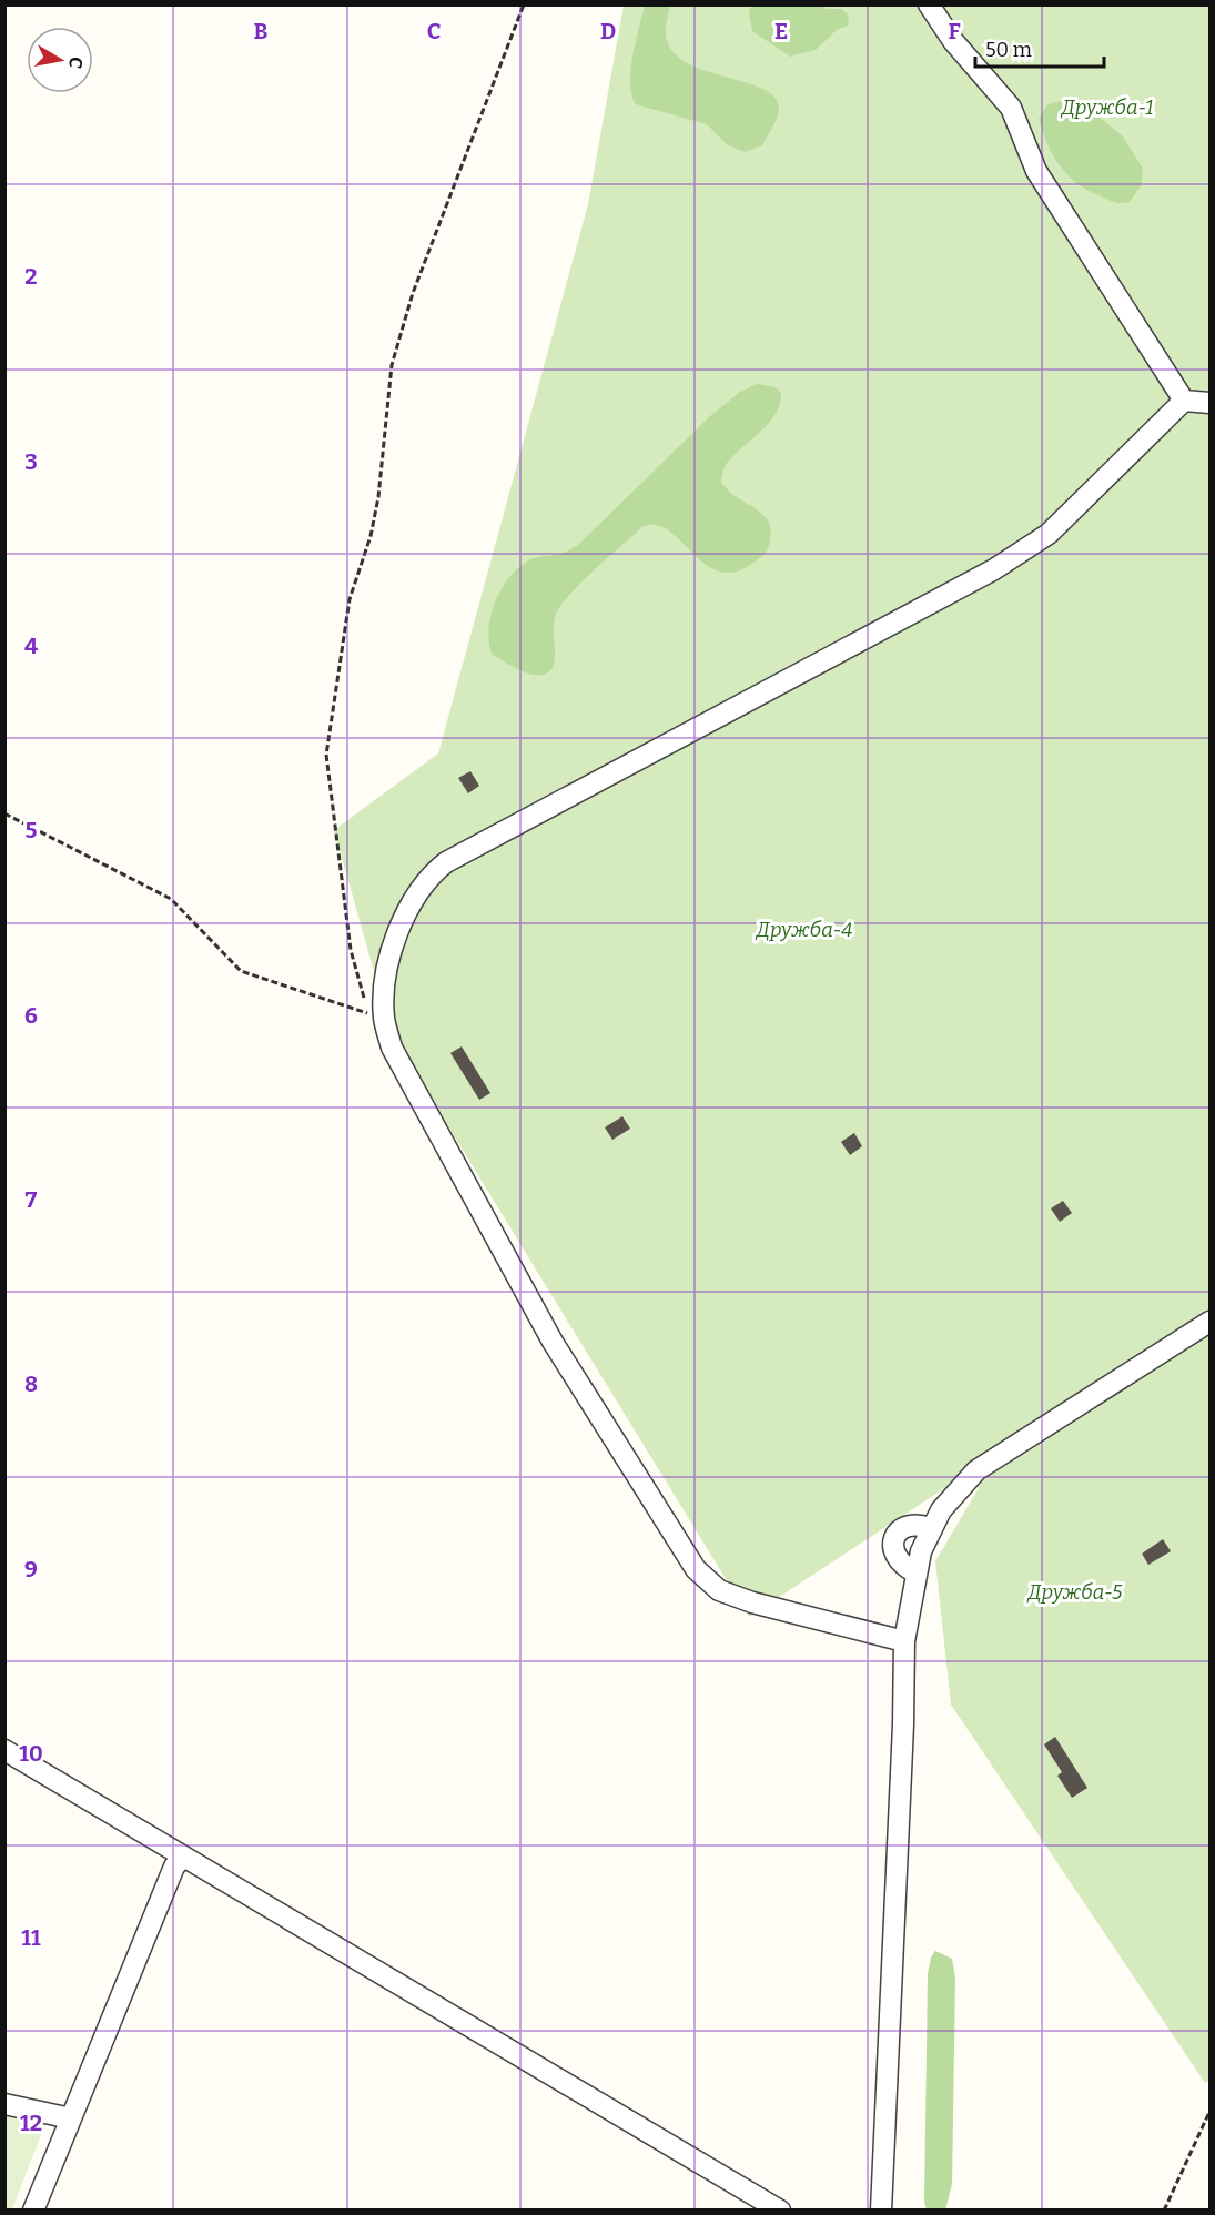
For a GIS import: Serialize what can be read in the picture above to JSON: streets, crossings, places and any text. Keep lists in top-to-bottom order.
{
  "parks": ["Дружба-1", "Дружба-4", "Дружба-5"],
  "scale_bar": "50 m",
  "north": "right",
  "grid": {
    "columns": [
      "B",
      "C",
      "D",
      "E",
      "F"
    ],
    "rows": [
      "2",
      "3",
      "4",
      "5",
      "6",
      "7",
      "8",
      "9",
      "10",
      "11",
      "12"
    ]
  }
}
